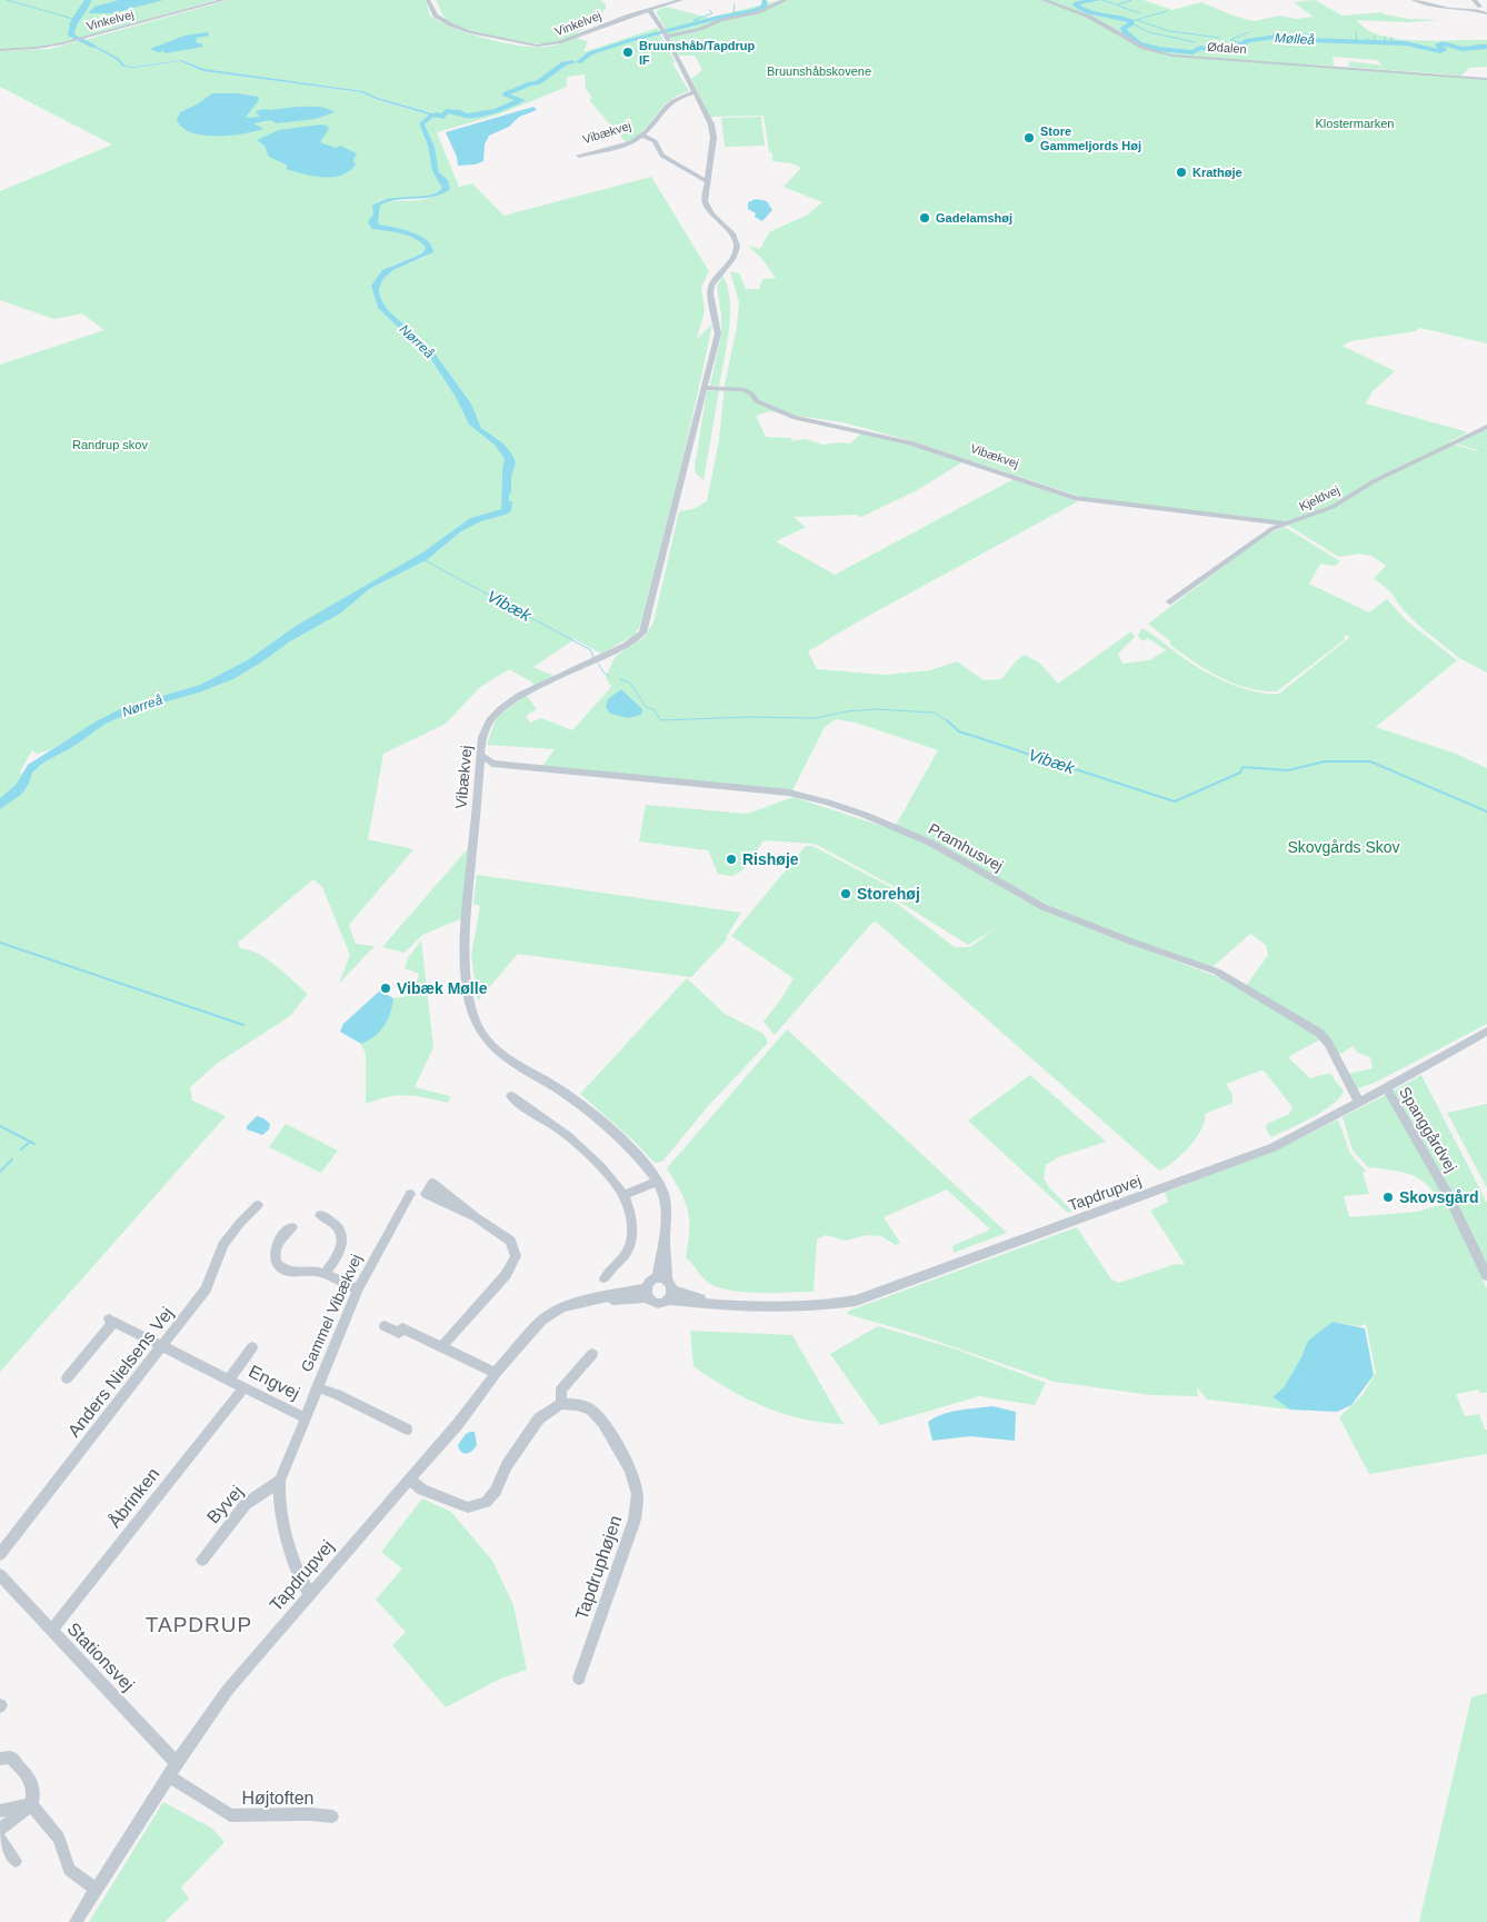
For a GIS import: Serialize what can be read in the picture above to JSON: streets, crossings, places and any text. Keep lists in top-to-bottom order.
{
  "streets": {
    "street": [
      "Vinkelvej",
      "Ødalen",
      "Vibækvej",
      "Kjeldvej",
      "Pramhusvej",
      "Spanggårdvej",
      "Tapdrupvej",
      "Gammel Vibækvej",
      "Anders Nielsens Vej",
      "Engvej",
      "Åbrinken",
      "Byvej",
      "Tapdruphøjen",
      "Stationsvej",
      "Højtoften"
    ]
  },
  "crossings": [
    ["Vinkelvej", "Vibækvej"],
    ["Vibækvej", "Kjeldvej"],
    ["Vibækvej", "Tapdrupvej"],
    ["Pramhusvej", "Tapdrupvej"],
    ["Spanggårdvej", "Tapdrupvej"],
    ["Tapdrupvej", "Gammel Vibækvej"],
    ["Tapdrupvej", "Stationsvej"],
    ["Tapdrupvej", "Højtoften"],
    ["Gammel Vibækvej", "Engvej"],
    ["Gammel Vibækvej", "Byvej"],
    ["Anders Nielsens Vej", "Engvej"],
    ["Engvej", "Åbrinken"],
    ["Åbrinken", "Stationsvej"]
  ],
  "districts": ["TAPDRUP"],
  "water": ["Mølleå", "Nørreå", "Vibæk"],
  "parks": [
    "Bruunshåbskovene",
    "Klostermarken",
    "Randrup skov",
    "Skovgårds Skov"
  ],
  "places": [
    "Bruunshåb/Tapdrup IF",
    "Store Gammeljords Høj",
    "Krathøje",
    "Gadelamshøj",
    "Rishøje",
    "Storehøj",
    "Vibæk Mølle",
    "Skovsgård"
  ]
}
